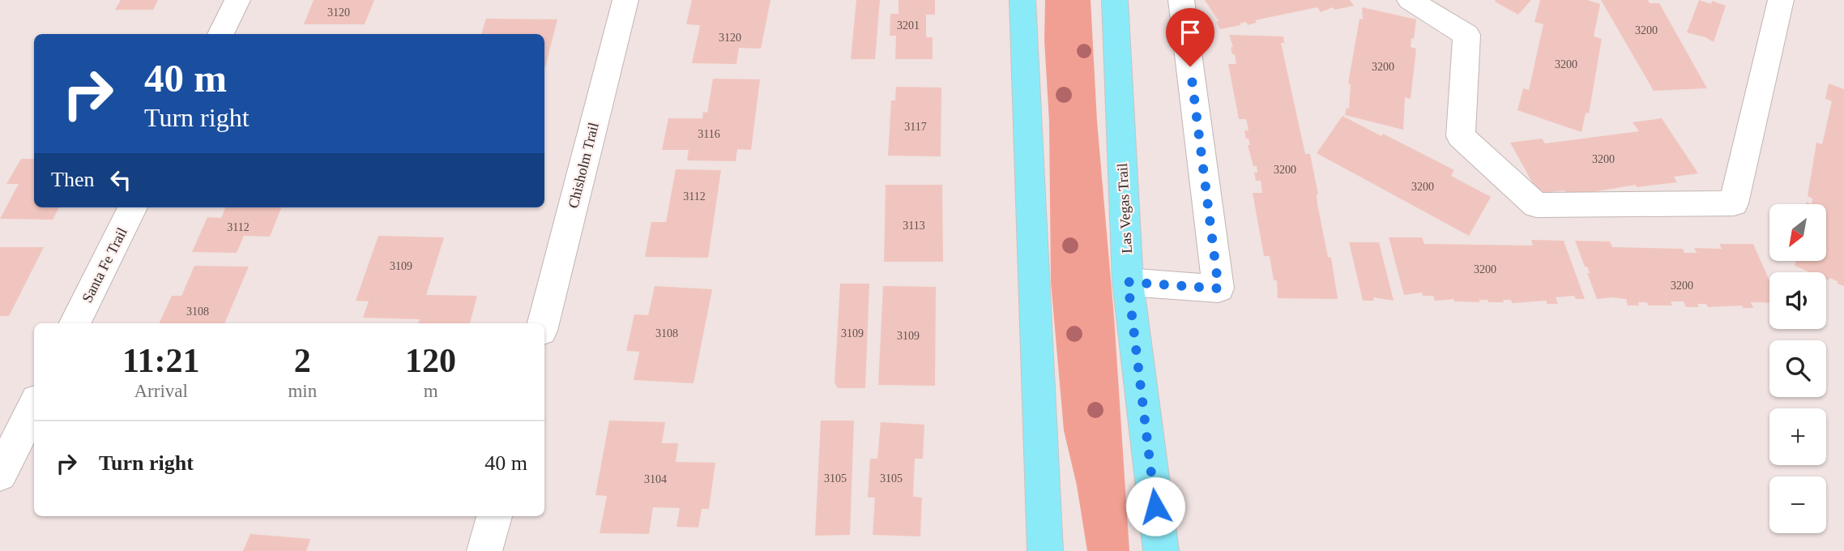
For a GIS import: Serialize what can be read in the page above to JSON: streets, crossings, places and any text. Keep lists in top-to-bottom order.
{
  "streets": {
    "main road": ["Las Vegas Trail"],
    "street": ["Chisholm Trail", "Santa Fe Trail"]
  },
  "house_numbers": [
    "3120",
    "3201",
    "3200",
    "3120",
    "3200",
    "3200",
    "3117",
    "3116",
    "3200",
    "3200",
    "3200",
    "3112",
    "3113",
    "3112",
    "3109",
    "3200",
    "3200",
    "3108",
    "3108",
    "3109",
    "3109",
    "3105",
    "3105",
    "3104"
  ],
  "north": "bottom left",
  "page": {
    "turn": ["40 m", "Turn right"],
    "then": "Then",
    "map_buttons": ["+", "−"],
    "eta": [
      "11:21",
      "Arrival",
      "2",
      "min",
      "120",
      "m"
    ],
    "list": [
      {
        "name": "Turn right",
        "value": "40 m"
      }
    ]
  }
}
